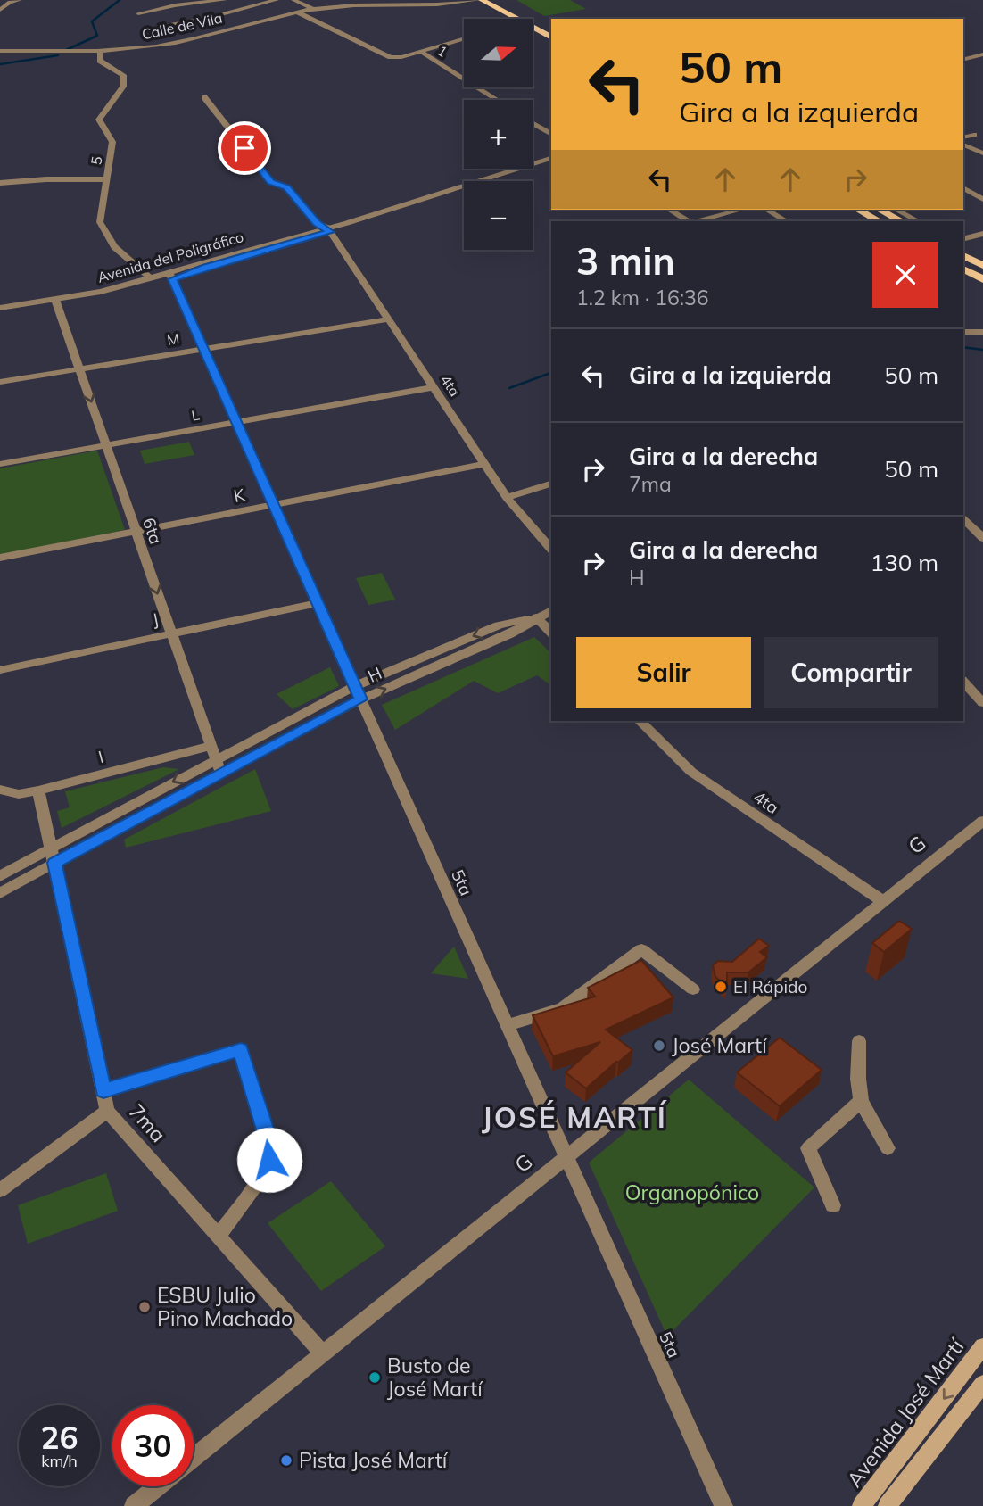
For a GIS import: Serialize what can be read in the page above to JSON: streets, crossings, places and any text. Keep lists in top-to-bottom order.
{
  "streets": {
    "main road": ["Avenida José Martí"],
    "street": [
      "Calle de Vila",
      "1",
      "5",
      "Avenida del Poligráfico",
      "M",
      "4ta",
      "L",
      "K",
      "6ta",
      "J",
      "H",
      "I",
      "G",
      "5ta",
      "7ma"
    ]
  },
  "crossings": [
    ["Calle de Vila", "5"],
    ["5", "Avenida del Poligráfico"],
    ["Avenida del Poligráfico", "4ta"],
    ["Avenida del Poligráfico", "6ta"],
    ["Avenida del Poligráfico", "5ta"],
    ["M", "4ta"],
    ["M", "6ta"],
    ["M", "5ta"],
    ["4ta", "L"],
    ["4ta", "K"],
    ["4ta", "G"],
    ["L", "6ta"],
    ["L", "5ta"],
    ["K", "6ta"],
    ["K", "5ta"],
    ["6ta", "J"],
    ["6ta", "H"],
    ["6ta", "I"],
    ["J", "5ta"],
    ["H", "5ta"],
    ["H", "7ma"],
    ["I", "7ma"],
    ["G", "5ta"],
    ["G", "7ma"]
  ],
  "one_way": ["6ta"],
  "districts": ["JOSÉ MARTÍ"],
  "parks": ["Organopónico"],
  "places": [
    "El Rápido",
    "José Martí",
    "ESBU Julio Pino Machado",
    "Busto de José Martí",
    "Pista José Martí"
  ],
  "north": "right",
  "page": {
    "map_buttons": ["+", "−"],
    "turn": ["50 m", "Gira a la izquierda"],
    "heading": ["3 min", "1.2 km · 16:36"],
    "list": [
      {
        "name": "Gira a la izquierda",
        "value": "50 m"
      },
      {
        "name": "Gira a la derecha",
        "note": "7ma",
        "value": "50 m"
      },
      {
        "name": "Gira a la derecha",
        "note": "H",
        "value": "130 m"
      }
    ],
    "buttons": ["Salir", "Compartir"],
    "speed": "26 km/h",
    "limit": "30"
  }
}
